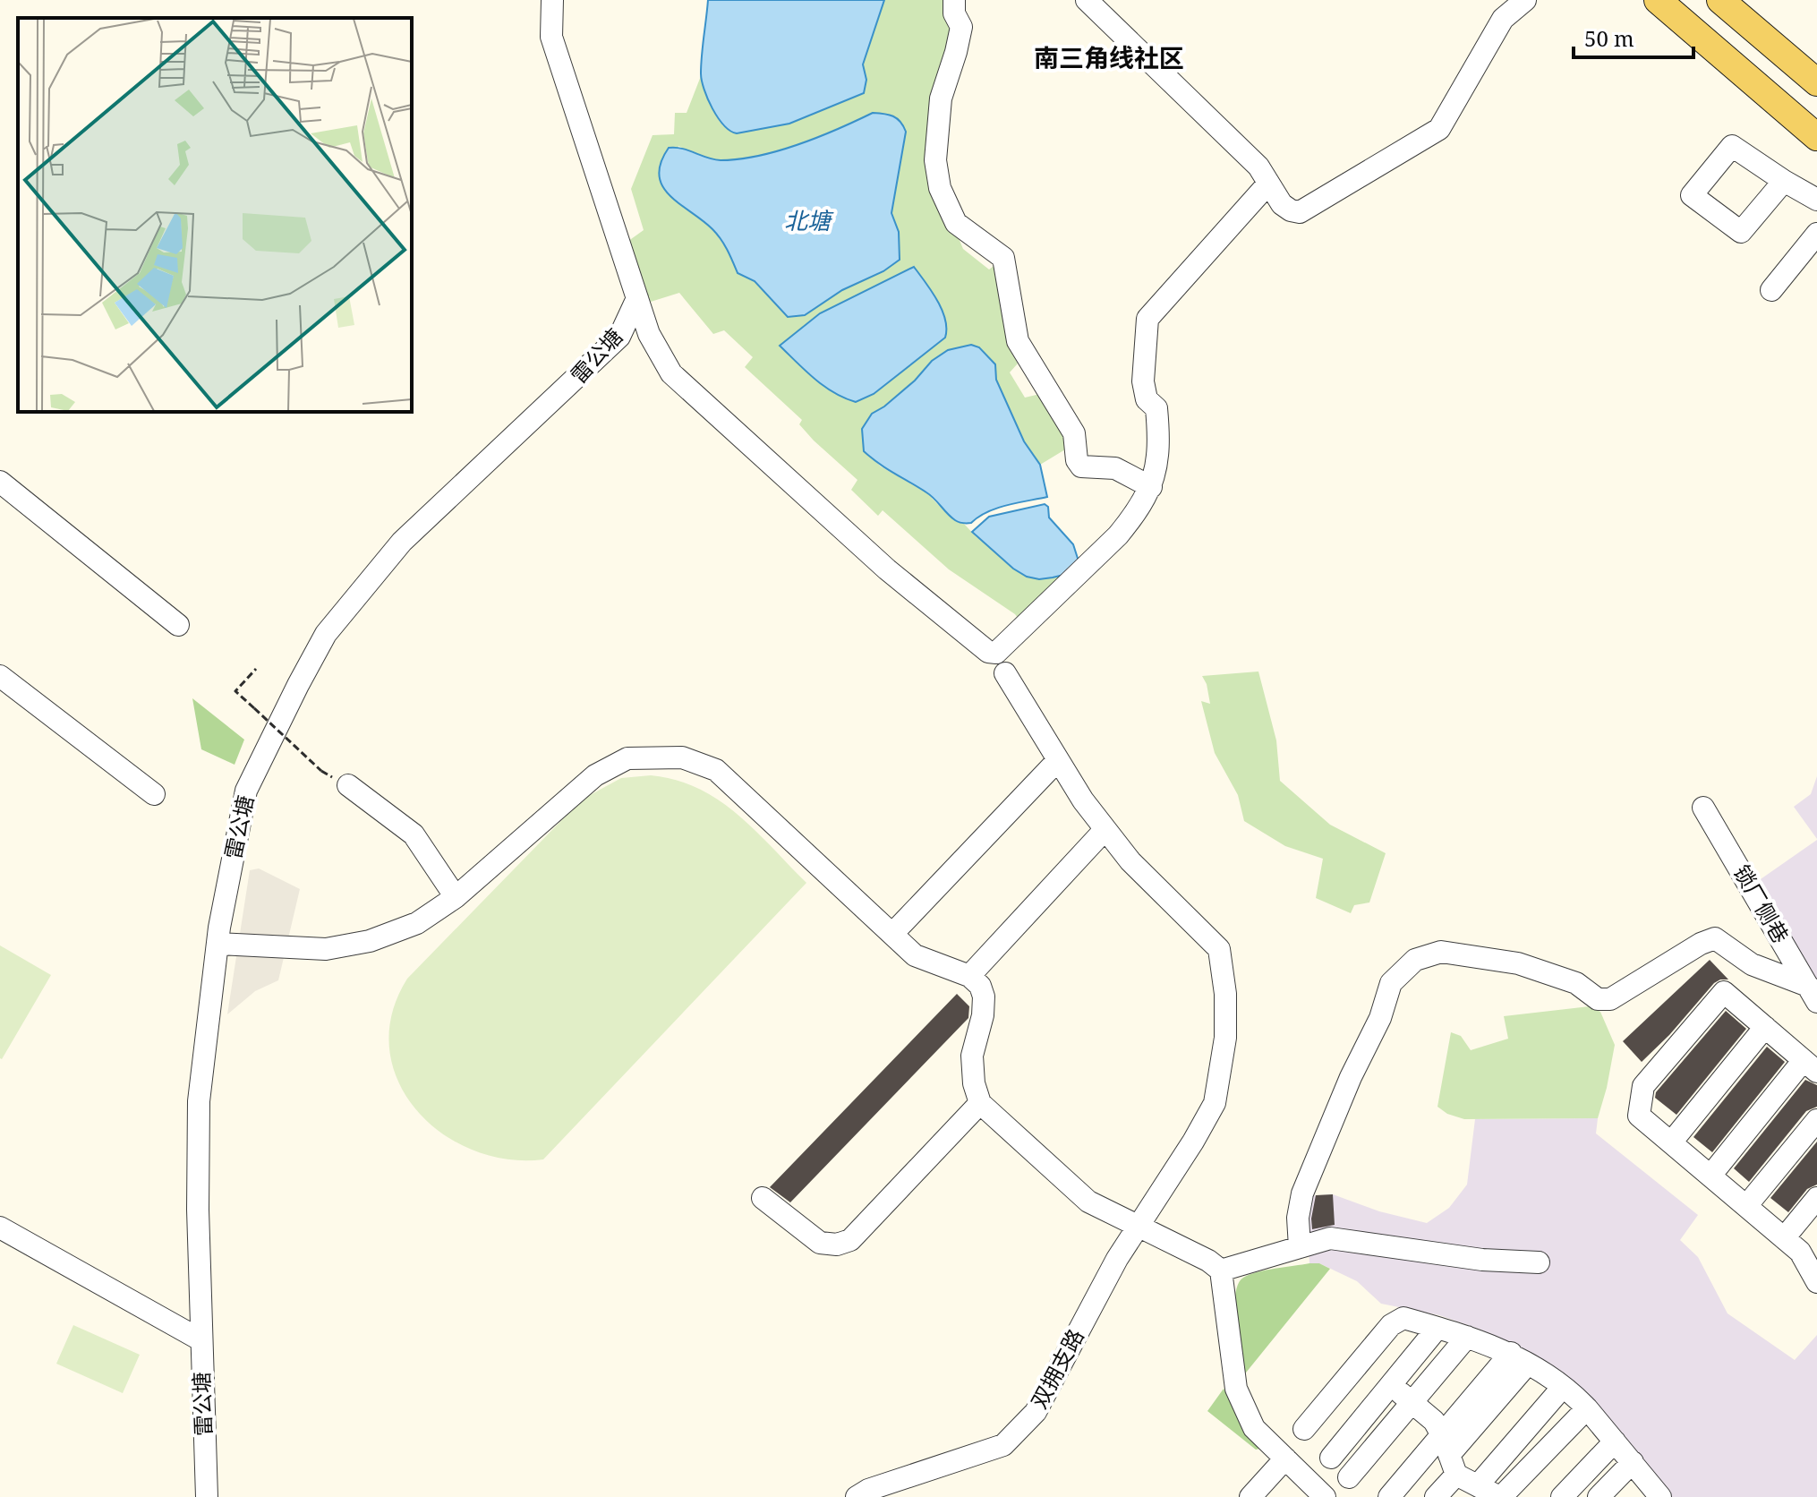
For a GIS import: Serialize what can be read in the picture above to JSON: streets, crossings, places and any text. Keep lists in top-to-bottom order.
{
  "streets": {
    "street": ["雷公塘", "锁厂侧巷", "双拥支路"]
  },
  "districts": ["南三角线社区"],
  "water": ["北塘"],
  "scale_bar": "50 m"
}
